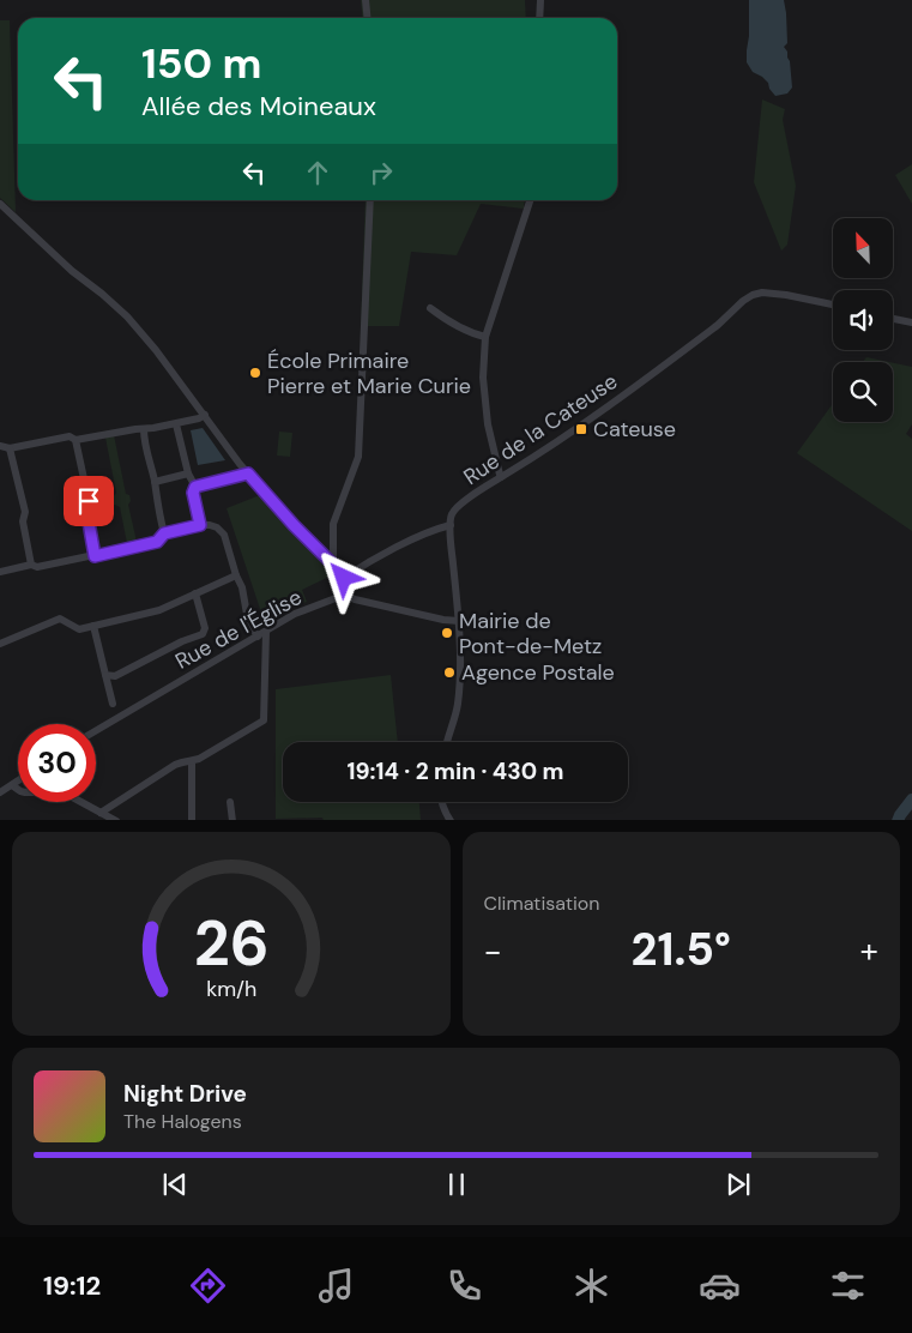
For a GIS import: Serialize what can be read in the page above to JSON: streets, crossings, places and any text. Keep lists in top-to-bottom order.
{
  "streets": {
    "street": ["Rue de la Cateuse", "Rue de l'Église"]
  },
  "places": {
    "other": ["École Primaire Pierre et Marie Curie", "Mairie de Pont-de-Metz", "Agence Postale"],
    "transit": ["Cateuse"]
  },
  "north": "top left",
  "page": {
    "turn": ["150 m", "Allée des Moineaux"],
    "limit": "30",
    "trip": "19:14 · 2 min · 430 m",
    "tile": "Climatisation",
    "heat": ["−", "21.5°", "+"],
    "song": ["Night Drive", "The Halogens"],
    "tabs": "19:12",
    "gauge": ["26", "km/h"]
  }
}
